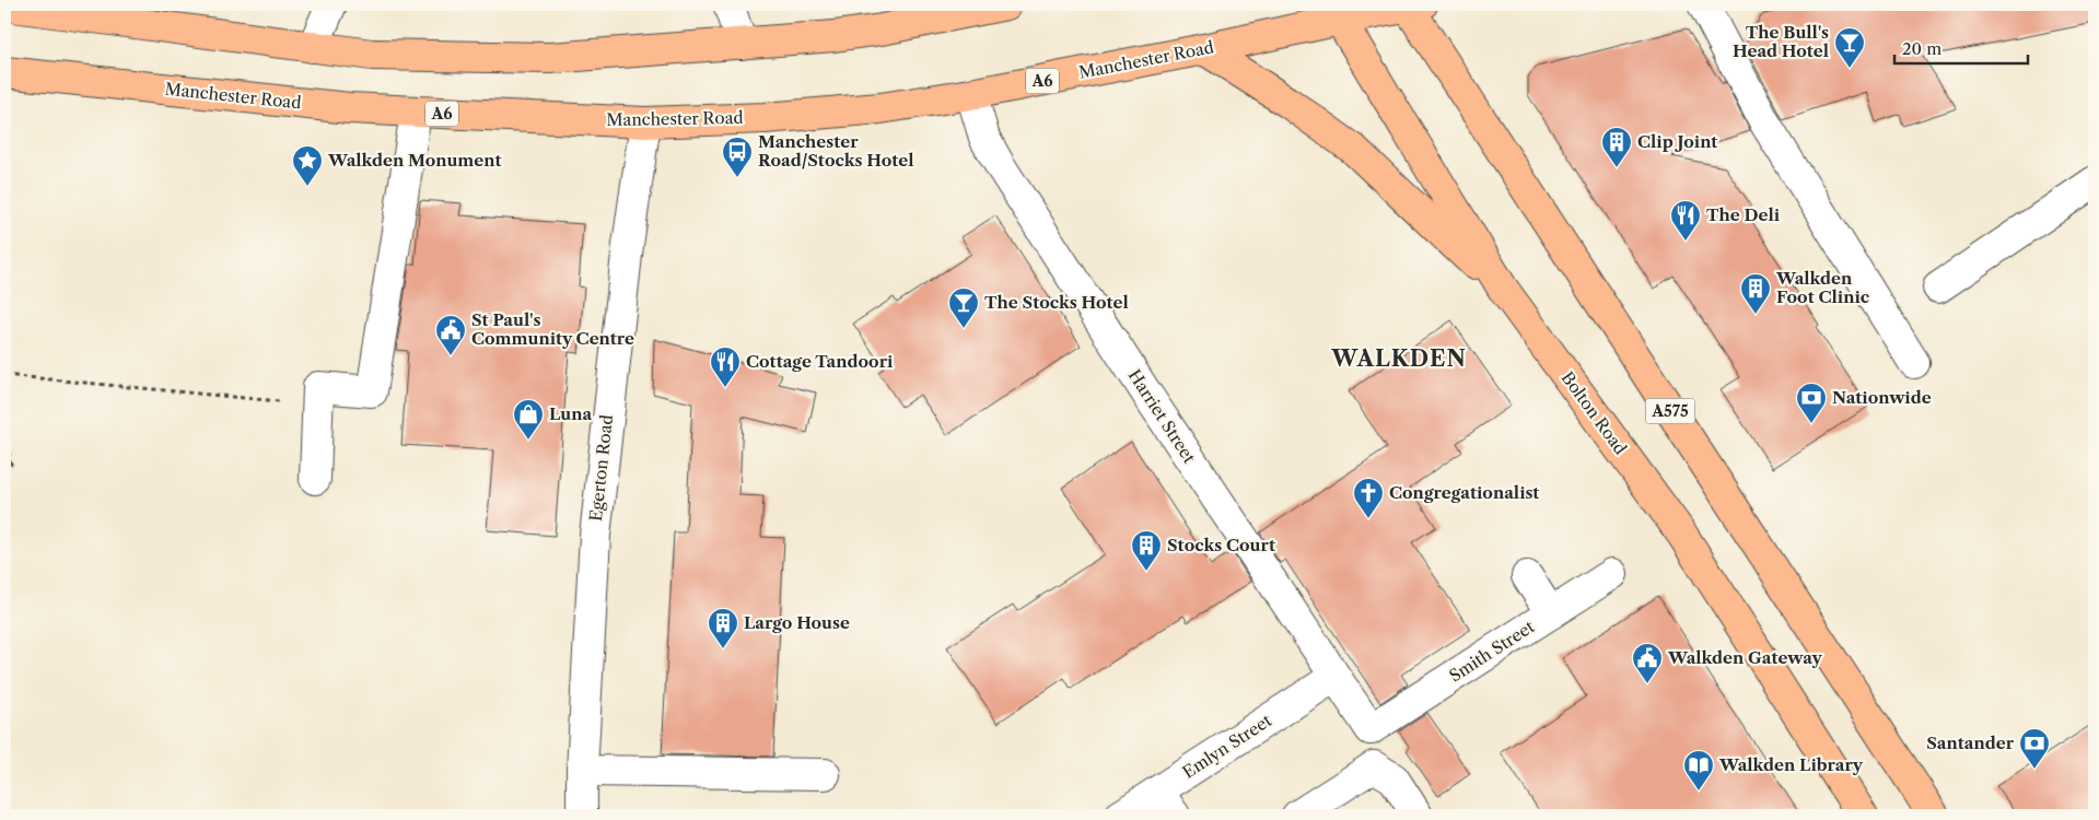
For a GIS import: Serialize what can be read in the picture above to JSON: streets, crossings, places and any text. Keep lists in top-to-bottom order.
{
  "streets": {
    "main road": [
      "Manchester Road",
      "A6",
      "A575",
      "Bolton Road"
    ],
    "street": [
      "Harriet Street",
      "Egerton Road",
      "Smith Street",
      "Emlyn Street"
    ]
  },
  "crossings": [
    ["Manchester Road", "A6"],
    ["Manchester Road", "Bolton Road"],
    ["Manchester Road", "Harriet Street"],
    ["Manchester Road", "Egerton Road"],
    ["A6", "A575"],
    ["A6", "Bolton Road"],
    ["Harriet Street", "Smith Street"],
    ["Harriet Street", "Emlyn Street"]
  ],
  "districts": ["WALKDEN"],
  "places": {
    "bar": ["The Bull's Head Hotel", "The Stocks Hotel"],
    "building": [
      "Clip Joint",
      "Walkden Foot Clinic",
      "Stocks Court",
      "Largo House"
    ],
    "bus stop": ["Manchester Road/Stocks Hotel"],
    "place": ["Walkden Monument"],
    "restaurant": ["The Deli", "Cottage Tandoori"],
    "public building": ["St Paul's Community Centre", "Walkden Gateway"],
    "bank": ["Nationwide", "Santander"],
    "shop": ["Luna"],
    "church": ["Congregationalist"],
    "library": ["Walkden Library"]
  },
  "scale_bar": "20 m"
}
